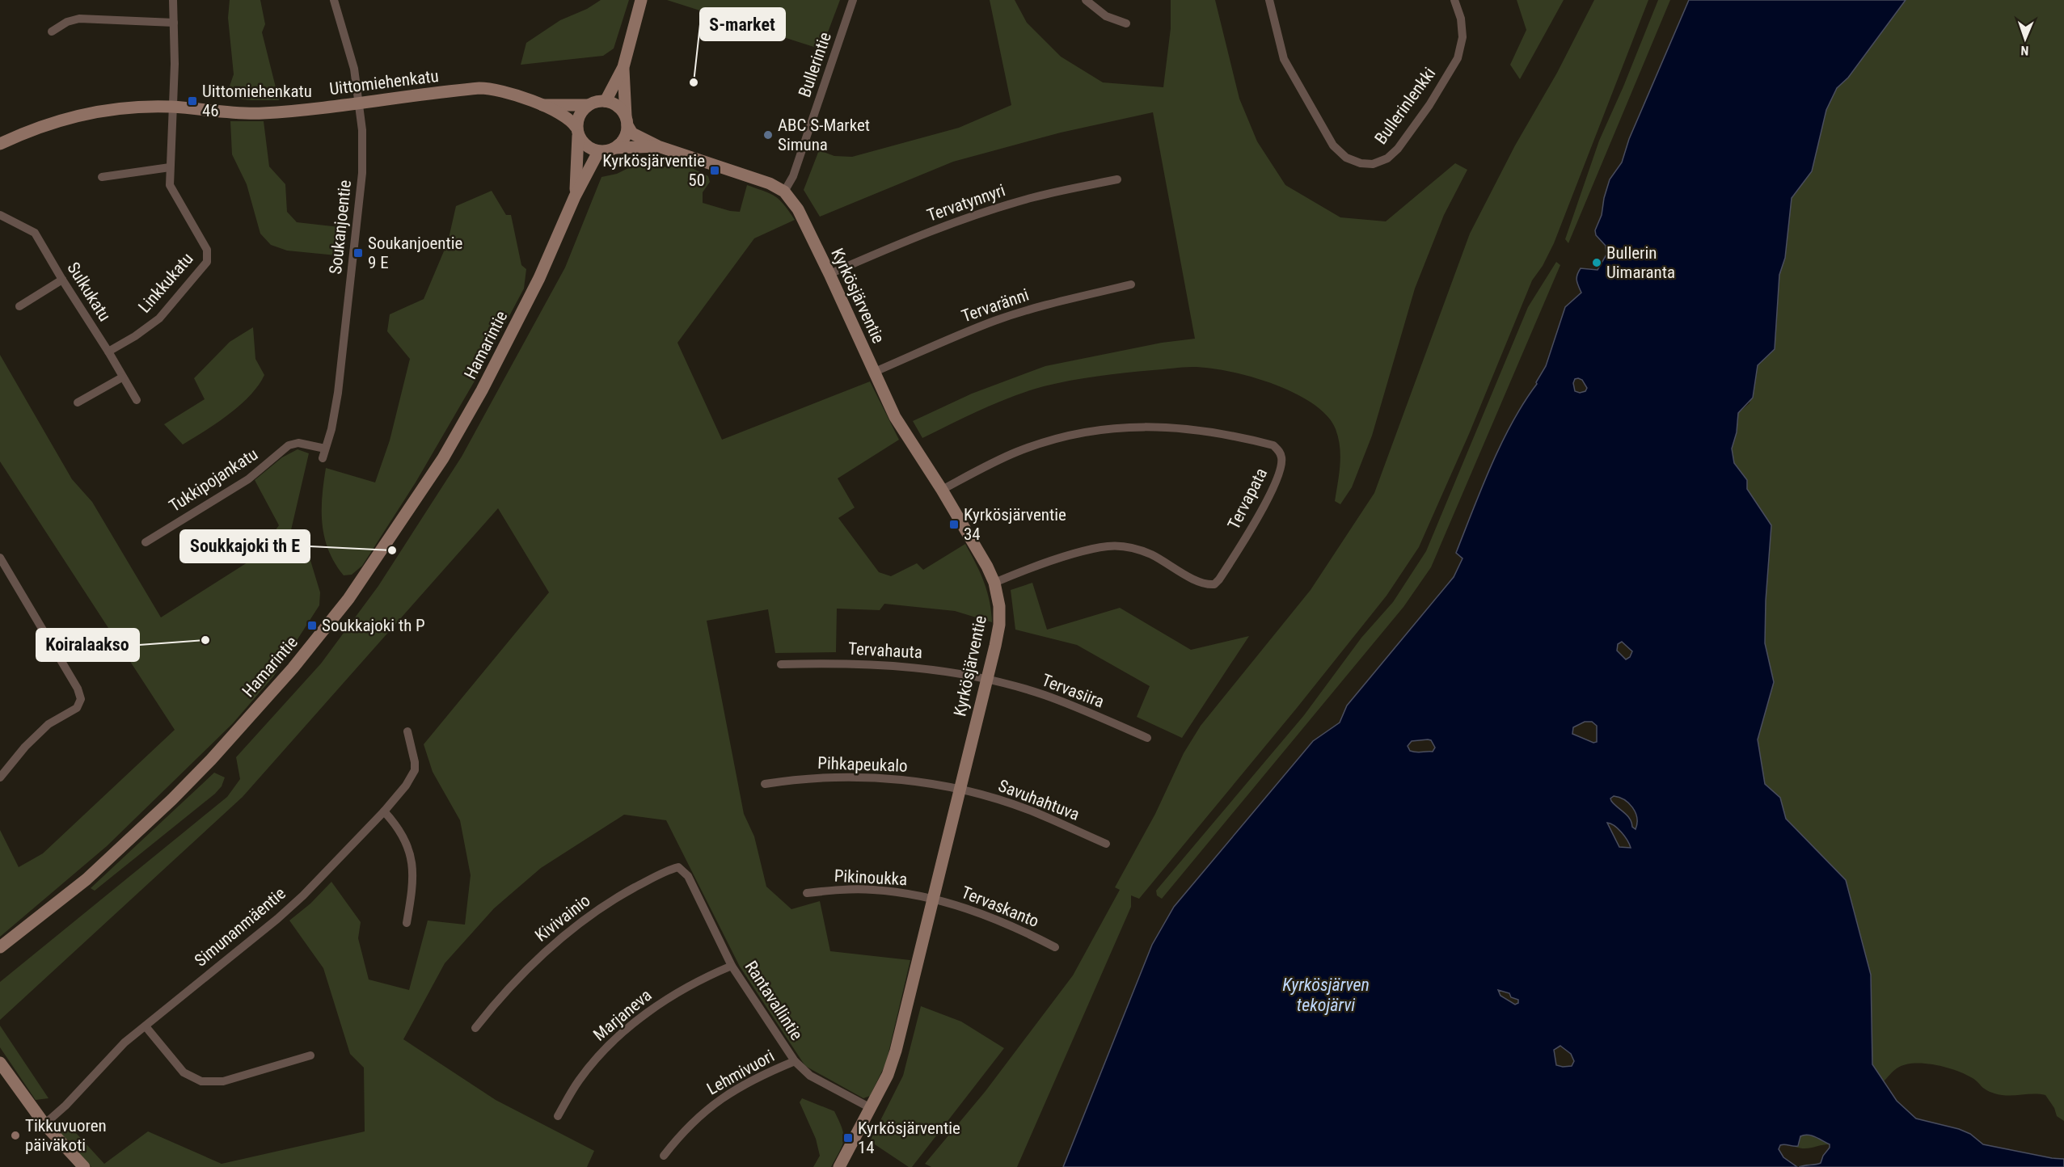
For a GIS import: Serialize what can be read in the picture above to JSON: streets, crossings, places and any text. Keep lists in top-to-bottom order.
{
  "streets": {
    "street": [
      "Bullerintie",
      "Uittomiehenkatu",
      "Bullerinlenkki",
      "Tervatynnyri",
      "Soukanjoentie",
      "Linkkukatu",
      "Sulkukatu",
      "Kyrkösjärventie",
      "Tervaränni",
      "Hamarintie",
      "Tukkipojankatu",
      "Tervapata",
      "Tervahauta",
      "Tervasiira",
      "Pihkapeukalo",
      "Savuhahtuva",
      "Pikinoukka",
      "Tervaskanto",
      "Kivivainio",
      "Simunanmäentie",
      "Rantavallintie",
      "Marjaneva",
      "Lehmivuori"
    ]
  },
  "crossings": [
    ["Bullerintie", "Kyrkösjärventie"],
    ["Uittomiehenkatu", "Soukanjoentie"],
    ["Uittomiehenkatu", "Linkkukatu"],
    ["Uittomiehenkatu", "Kyrkösjärventie"],
    ["Uittomiehenkatu", "Hamarintie"],
    ["Tervatynnyri", "Kyrkösjärventie"],
    ["Soukanjoentie", "Tukkipojankatu"],
    ["Linkkukatu", "Sulkukatu"],
    ["Kyrkösjärventie", "Tervaränni"],
    ["Kyrkösjärventie", "Hamarintie"],
    ["Kyrkösjärventie", "Tervapata"],
    ["Kyrkösjärventie", "Tervahauta"],
    ["Kyrkösjärventie", "Tervasiira"],
    ["Kyrkösjärventie", "Pihkapeukalo"],
    ["Kyrkösjärventie", "Savuhahtuva"],
    ["Kyrkösjärventie", "Pikinoukka"],
    ["Kyrkösjärventie", "Tervaskanto"],
    ["Kyrkösjärventie", "Rantavallintie"],
    ["Tervahauta", "Tervasiira"],
    ["Pihkapeukalo", "Savuhahtuva"],
    ["Pikinoukka", "Tervaskanto"],
    ["Kivivainio", "Rantavallintie"],
    ["Rantavallintie", "Marjaneva"],
    ["Rantavallintie", "Lehmivuori"]
  ],
  "water": ["Kyrkösjärven tekojärvi"],
  "places": {
    "other": [
      "S-market",
      "ABC S-Market Simuna",
      "Bullerin Uimaranta",
      "Soukkajoki th E",
      "Koiralaakso",
      "Tikkuvuoren päiväkoti"
    ],
    "transit": [
      "Uittomiehenkatu 46",
      "Kyrkösjärventie 50",
      "Soukanjoentie 9 E",
      "Kyrkösjärventie 34",
      "Soukkajoki th P",
      "Kyrkösjärventie 14"
    ]
  },
  "north": "bottom"
}
